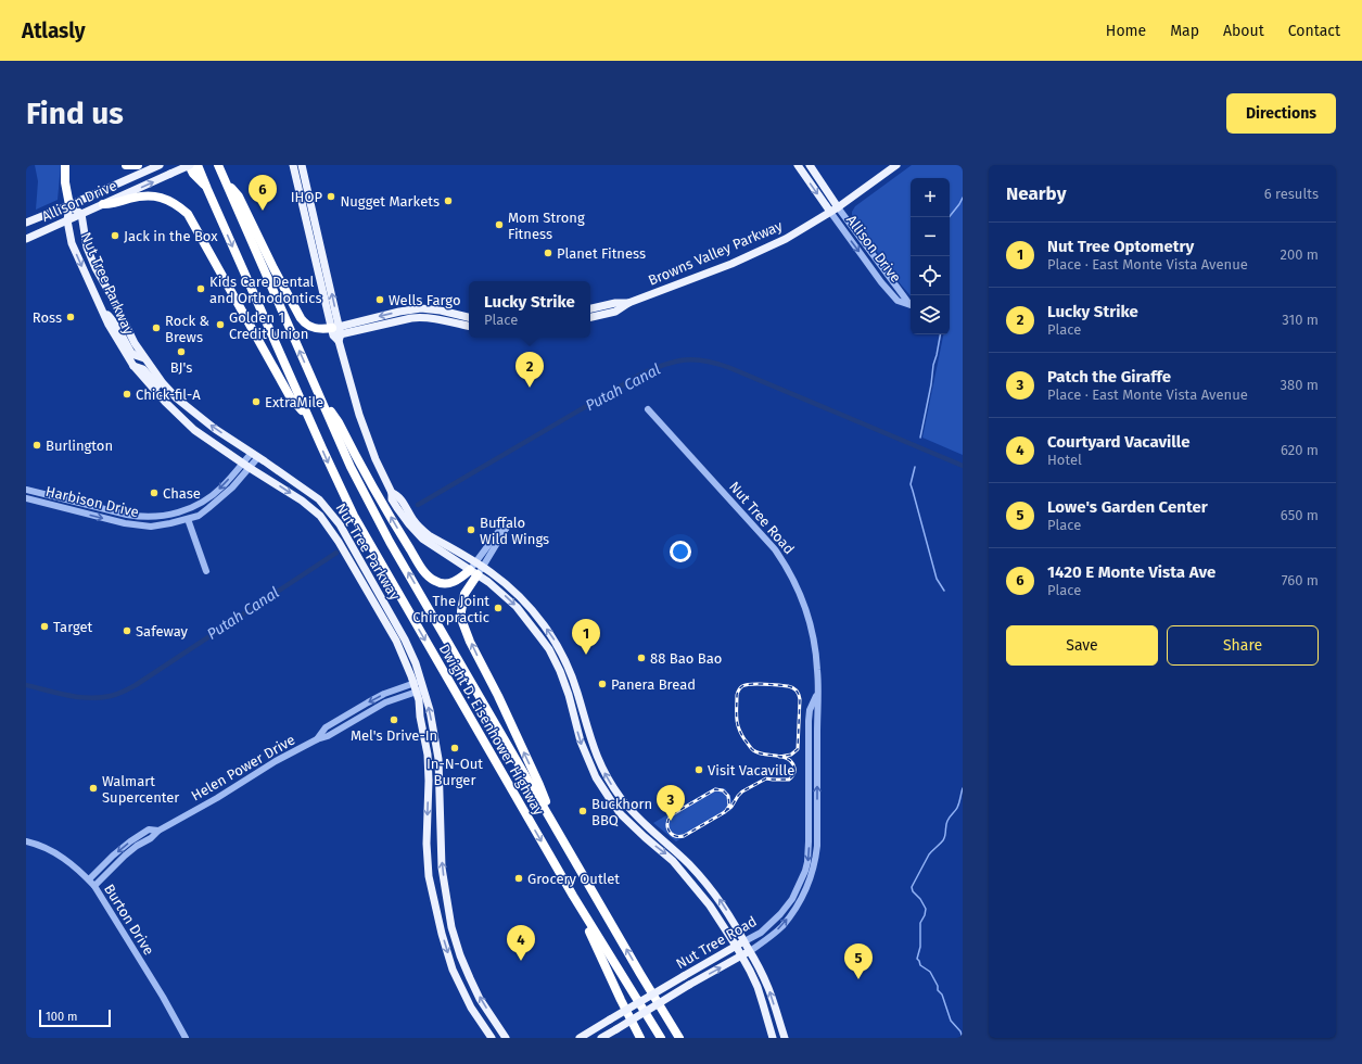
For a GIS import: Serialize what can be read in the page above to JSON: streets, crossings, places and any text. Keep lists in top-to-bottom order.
{
  "streets": {
    "highway": ["Dwight D. Eisenhower Highway"],
    "main road": [
      "Allison Drive",
      "Browns Valley Parkway",
      "Nut Tree Parkway",
      "Nut Tree Road"
    ],
    "street": ["Harbison Drive", "Helen Power Drive", "Burton Drive"]
  },
  "crossings": [
    ["Allison Drive", "Browns Valley Parkway"],
    ["Allison Drive", "Nut Tree Parkway"],
    ["Nut Tree Parkway", "Harbison Drive"],
    ["Nut Tree Parkway", "Helen Power Drive"],
    ["Helen Power Drive", "Burton Drive"]
  ],
  "water": ["Putah Canal"],
  "places": [
    "IHOP",
    "Nugget Markets",
    "Mom Strong Fitness",
    "Jack in the Box",
    "Planet Fitness",
    "Kids Care Dental and Orthodontics",
    "Wells Fargo",
    "Ross",
    "Golden 1 Credit Union",
    "Rock & Brews",
    "BJ's",
    "Chick-fil-A",
    "ExtraMile",
    "Burlington",
    "Chase",
    "Buffalo Wild Wings",
    "The Joint Chiropractic",
    "Target",
    "Safeway",
    "88 Bao Bao",
    "Panera Bread",
    "Mel's Drive-In",
    "In-N-Out Burger",
    "Visit Vacaville",
    "Walmart Supercenter",
    "Buckhorn BBQ",
    "Grocery Outlet"
  ],
  "scale_bar": "100 m",
  "page": {
    "header": "Atlasly",
    "nav": [
      "Home",
      "Map",
      "About",
      "Contact"
    ],
    "buttons": [
      "Directions",
      ["Save", "Share"]
    ],
    "title": "Find us",
    "heading": ["Nearby", "6 results"],
    "pins": [
      "6",
      "2",
      "1",
      "3",
      "4",
      "5"
    ],
    "map_buttons": ["+", "−"],
    "list": [
      {
        "mark": "1",
        "name": "Nut Tree Optometry",
        "note": "Place · East Monte Vista Avenue",
        "value": "200 m"
      },
      {
        "mark": "2",
        "name": "Lucky Strike",
        "note": "Place",
        "value": "310 m"
      },
      {
        "mark": "3",
        "name": "Patch the Giraffe",
        "note": "Place · East Monte Vista Avenue",
        "value": "380 m"
      },
      {
        "mark": "4",
        "name": "Courtyard Vacaville",
        "note": "Hotel",
        "value": "620 m"
      },
      {
        "mark": "5",
        "name": "Lowe's Garden Center",
        "note": "Place",
        "value": "650 m"
      },
      {
        "mark": "6",
        "name": "1420 E Monte Vista Ave",
        "note": "Place",
        "value": "760 m"
      }
    ],
    "popup": ["Lucky Strike", "Place"],
    "scale": "100 m"
  }
}
